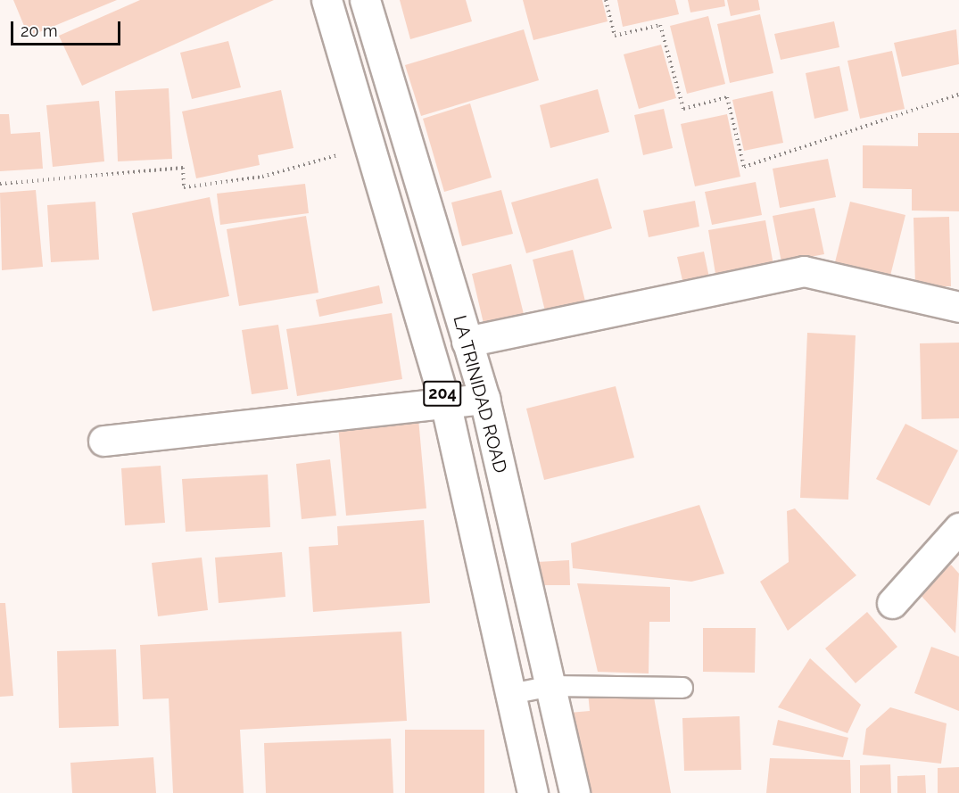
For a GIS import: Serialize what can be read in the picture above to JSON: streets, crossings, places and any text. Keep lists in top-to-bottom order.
{
  "streets": {
    "main road": ["204", "LA TRINIDAD ROAD"]
  },
  "scale_bar": "20 m"
}
